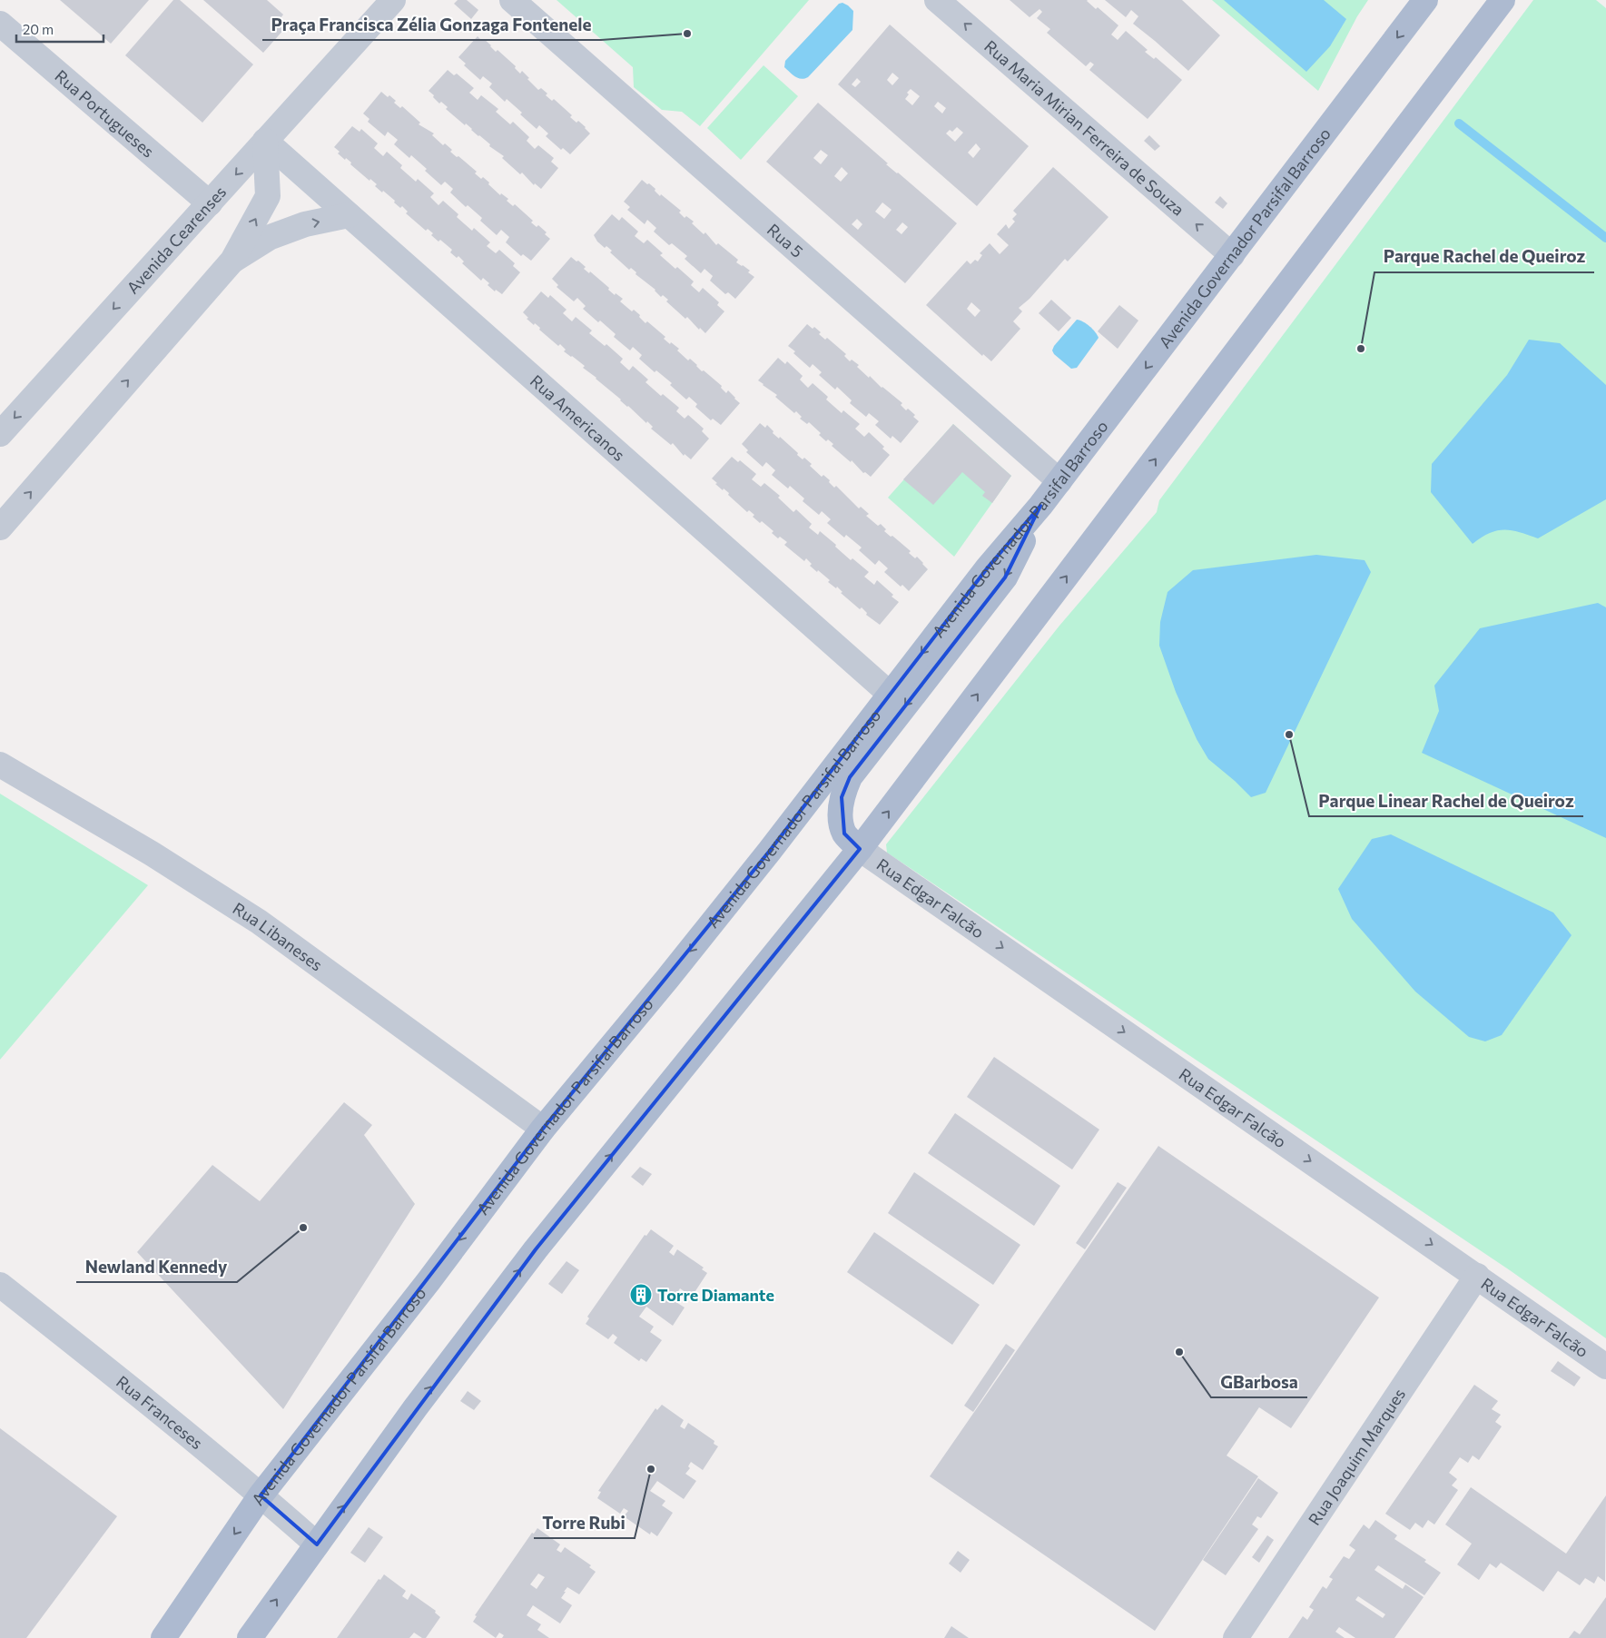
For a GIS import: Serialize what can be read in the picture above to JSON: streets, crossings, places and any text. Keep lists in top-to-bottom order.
{
  "streets": {
    "main road": ["Avenida Governador Parsifal Barroso"],
    "street": [
      "Rua Portugueses",
      "Rua Maria Mirian Ferreira de Souza",
      "Avenida Cearenses",
      "Rua 5",
      "Rua Americanos",
      "Rua Edgar Falcão",
      "Rua Libaneses",
      "Rua Franceses",
      "Rua Joaquim Marques"
    ]
  },
  "crossings": [
    ["Rua Portugueses", "Avenida Cearenses"],
    ["Rua Maria Mirian Ferreira de Souza", "Avenida Governador Parsifal Barroso"],
    ["Avenida Governador Parsifal Barroso", "Rua 5"],
    ["Avenida Governador Parsifal Barroso", "Rua Americanos"],
    ["Avenida Governador Parsifal Barroso", "Rua Libaneses"],
    ["Avenida Governador Parsifal Barroso", "Rua Franceses"],
    ["Avenida Cearenses", "Rua Americanos"],
    ["Rua Edgar Falcão", "Rua Joaquim Marques"]
  ],
  "one_way": ["Rua Maria Mirian Ferreira de Souza", "Rua Edgar Falcão"],
  "places": {
    "other": [
      "Praça Francisca Zélia Gonzaga Fontenele",
      "Parque Rachel de Queiroz",
      "Parque Linear Rachel de Queiroz",
      "Newland Kennedy",
      "GBarbosa",
      "Torre Rubi"
    ],
    "building": ["Torre Diamante"]
  },
  "scale_bar": "20 m"
}
